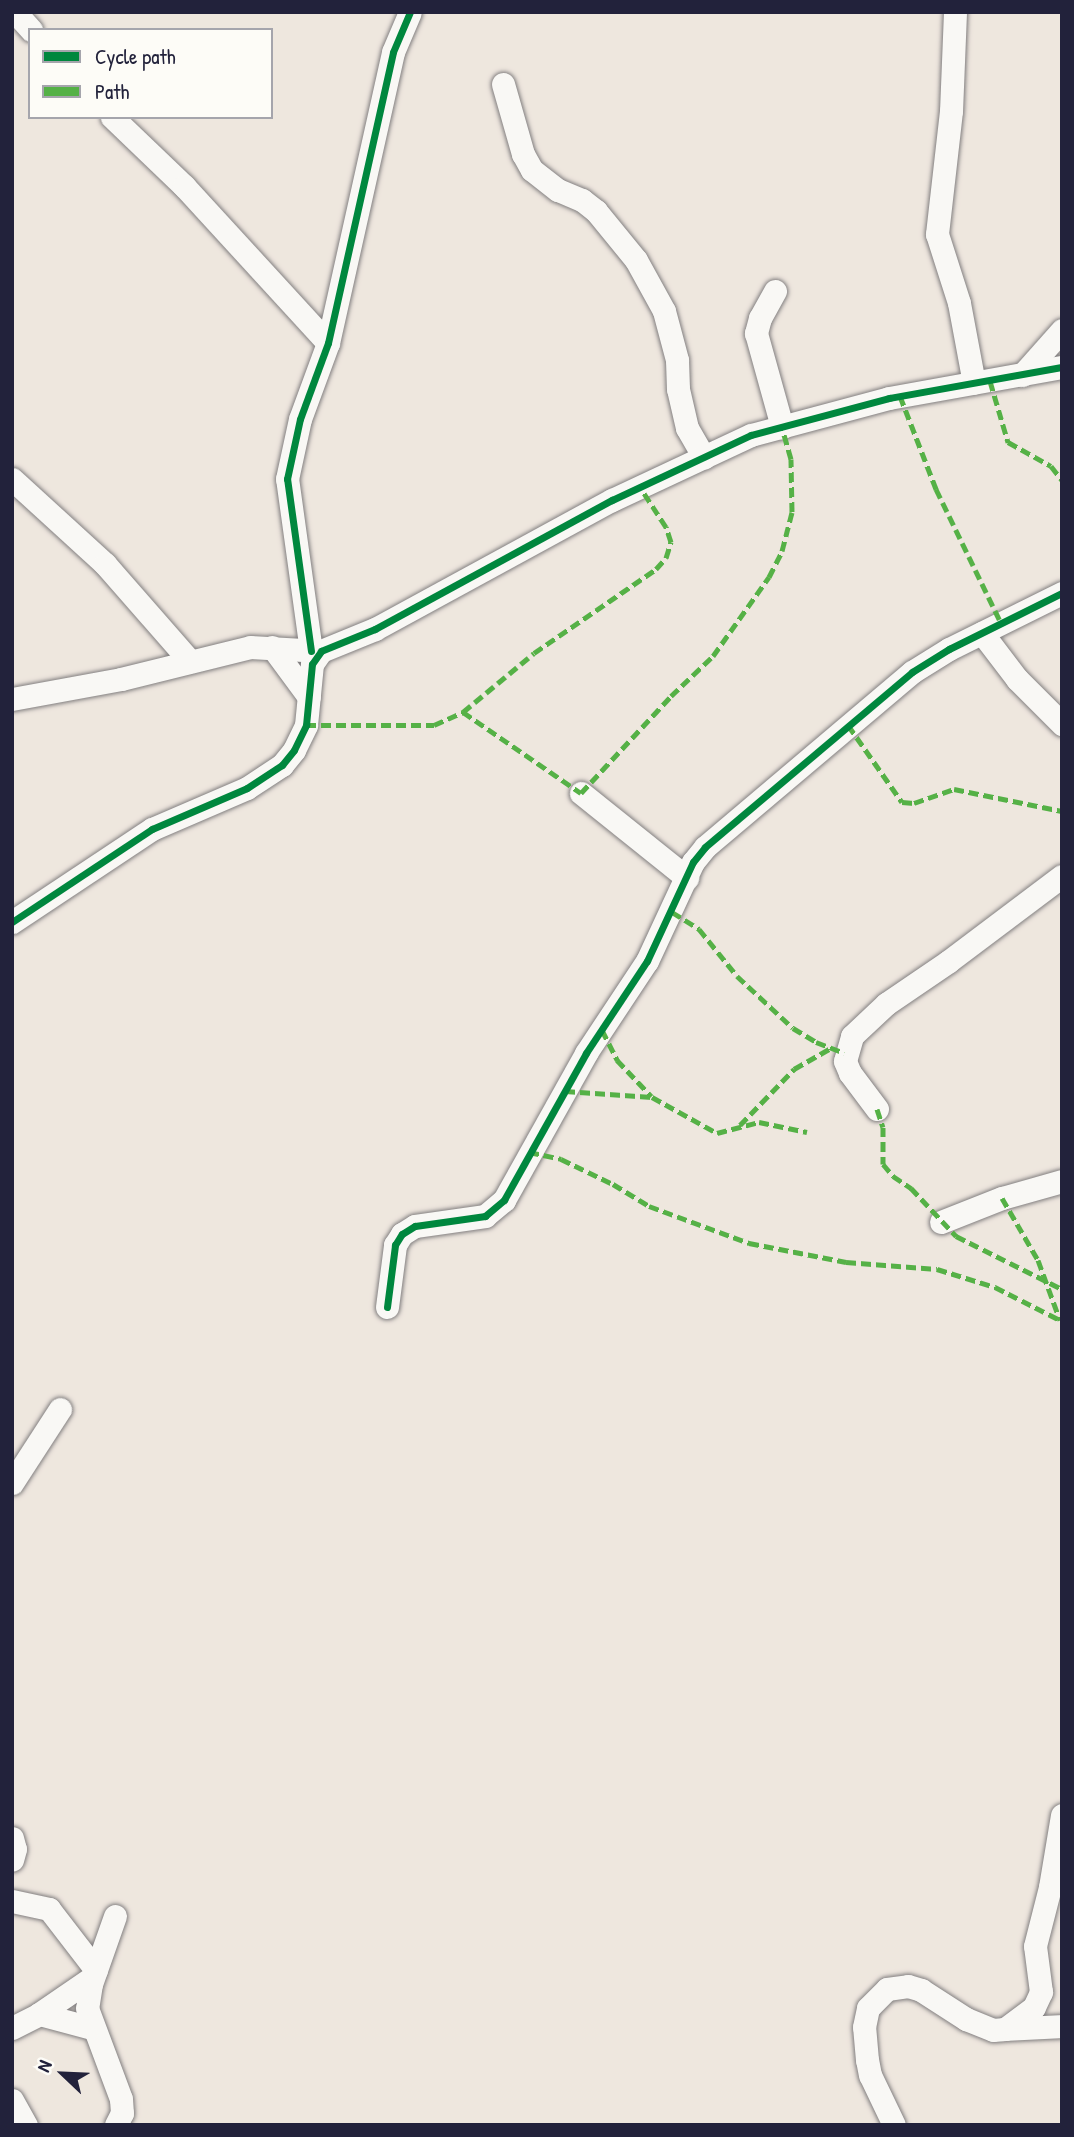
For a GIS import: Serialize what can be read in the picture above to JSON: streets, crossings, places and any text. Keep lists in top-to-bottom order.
{
  "legend": ["Cycle path", "Path"],
  "north": "top left"
}
